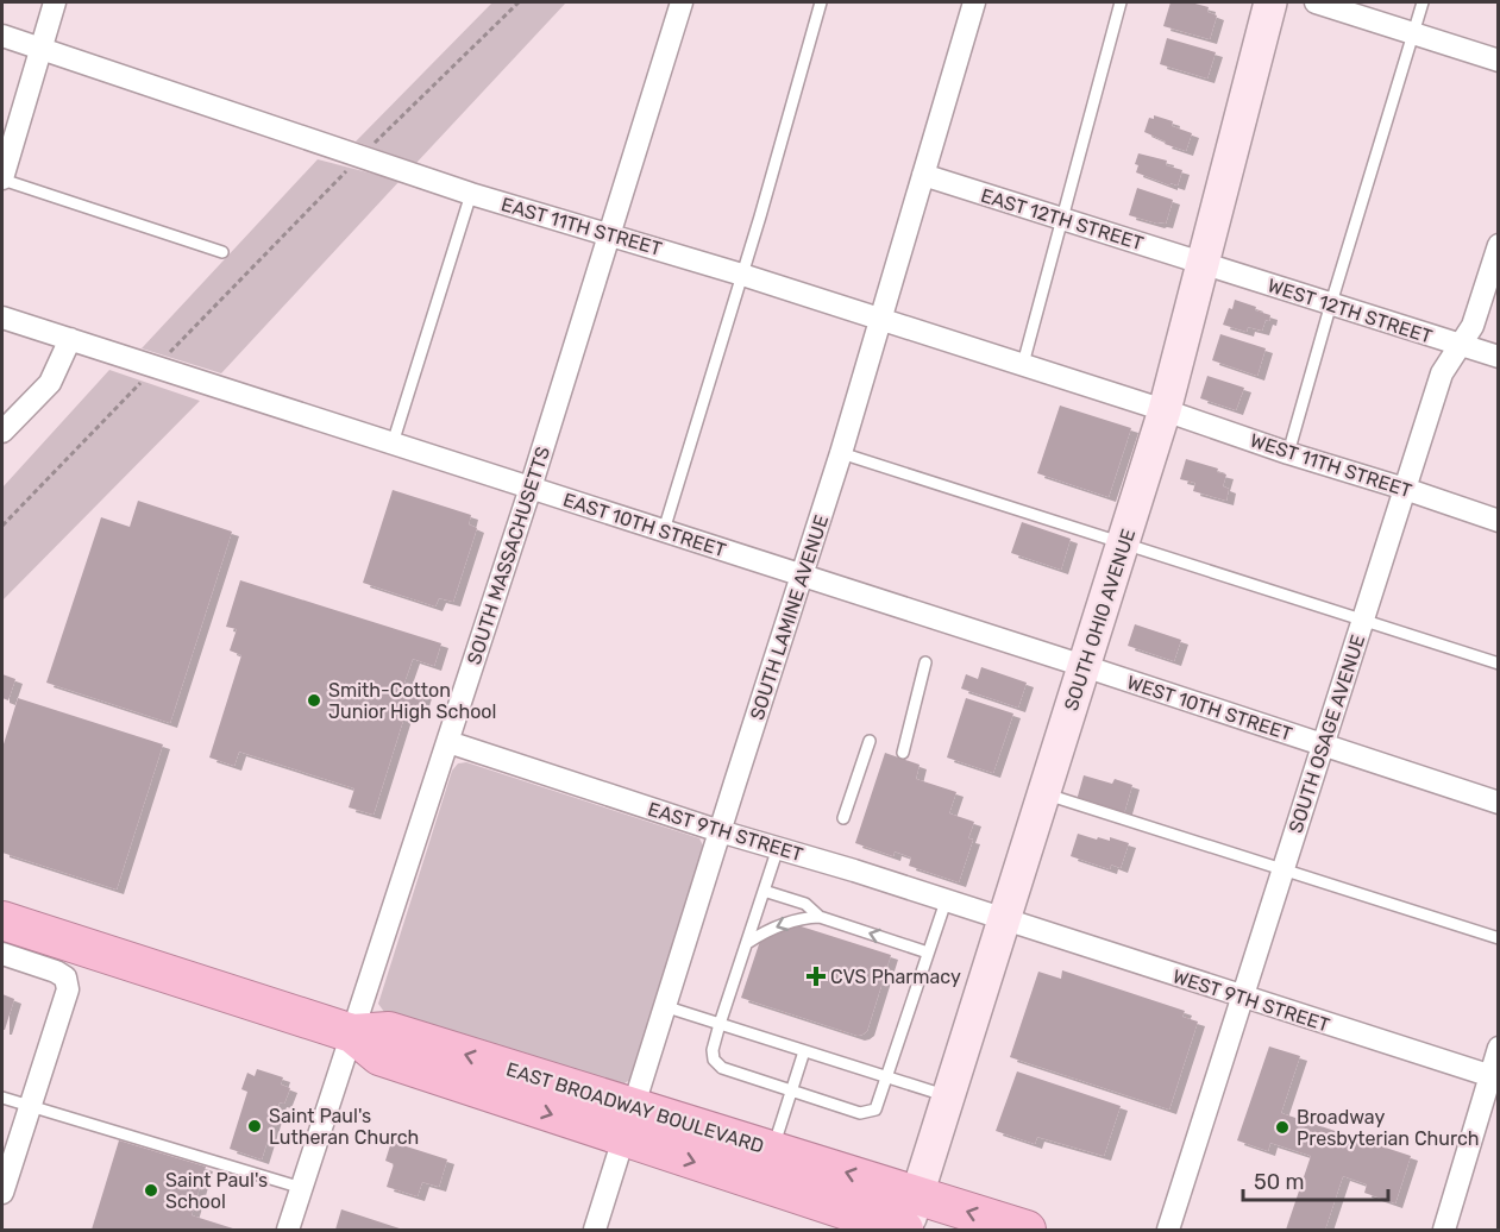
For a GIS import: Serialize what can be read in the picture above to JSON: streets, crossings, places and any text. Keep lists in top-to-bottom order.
{
  "streets": {
    "highway": ["EAST BROADWAY BOULEVARD"],
    "main road": ["SOUTH OHIO AVENUE"],
    "street": [
      "EAST 12TH STREET",
      "EAST 11TH STREET",
      "WEST 12TH STREET",
      "WEST 11TH STREET",
      "EAST 10TH STREET",
      "SOUTH MASSACHUSETTS",
      "SOUTH LAMINE AVENUE",
      "WEST 10TH STREET",
      "SOUTH OSAGE AVENUE",
      "EAST 9TH STREET",
      "WEST 9TH STREET"
    ]
  },
  "crossings": [
    ["EAST 12TH STREET", "WEST 12TH STREET"],
    ["EAST 12TH STREET", "SOUTH LAMINE AVENUE"],
    ["EAST 12TH STREET", "SOUTH OHIO AVENUE"],
    ["EAST 11TH STREET", "WEST 11TH STREET"],
    ["EAST 11TH STREET", "SOUTH MASSACHUSETTS"],
    ["EAST 11TH STREET", "SOUTH LAMINE AVENUE"],
    ["EAST 11TH STREET", "SOUTH OHIO AVENUE"],
    ["WEST 12TH STREET", "SOUTH OHIO AVENUE"],
    ["WEST 12TH STREET", "SOUTH OSAGE AVENUE"],
    ["WEST 11TH STREET", "SOUTH OHIO AVENUE"],
    ["WEST 11TH STREET", "SOUTH OSAGE AVENUE"],
    ["EAST 10TH STREET", "SOUTH MASSACHUSETTS"],
    ["EAST 10TH STREET", "SOUTH LAMINE AVENUE"],
    ["EAST 10TH STREET", "SOUTH OHIO AVENUE"],
    ["EAST 10TH STREET", "WEST 10TH STREET"],
    ["SOUTH MASSACHUSETTS", "EAST 9TH STREET"],
    ["SOUTH MASSACHUSETTS", "EAST BROADWAY BOULEVARD"],
    ["SOUTH LAMINE AVENUE", "EAST 9TH STREET"],
    ["SOUTH LAMINE AVENUE", "EAST BROADWAY BOULEVARD"],
    ["SOUTH OHIO AVENUE", "WEST 10TH STREET"],
    ["SOUTH OHIO AVENUE", "EAST 9TH STREET"],
    ["SOUTH OHIO AVENUE", "WEST 9TH STREET"],
    ["SOUTH OHIO AVENUE", "EAST BROADWAY BOULEVARD"],
    ["WEST 10TH STREET", "SOUTH OSAGE AVENUE"],
    ["SOUTH OSAGE AVENUE", "WEST 9TH STREET"],
    ["EAST 9TH STREET", "WEST 9TH STREET"]
  ],
  "places": {
    "other": [
      "Smith-Cotton Junior High School",
      "Saint Paul's Lutheran Church",
      "Broadway Presbyterian Church",
      "Saint Paul's School"
    ],
    "health": ["CVS Pharmacy"]
  },
  "scale_bar": "50 m"
}
